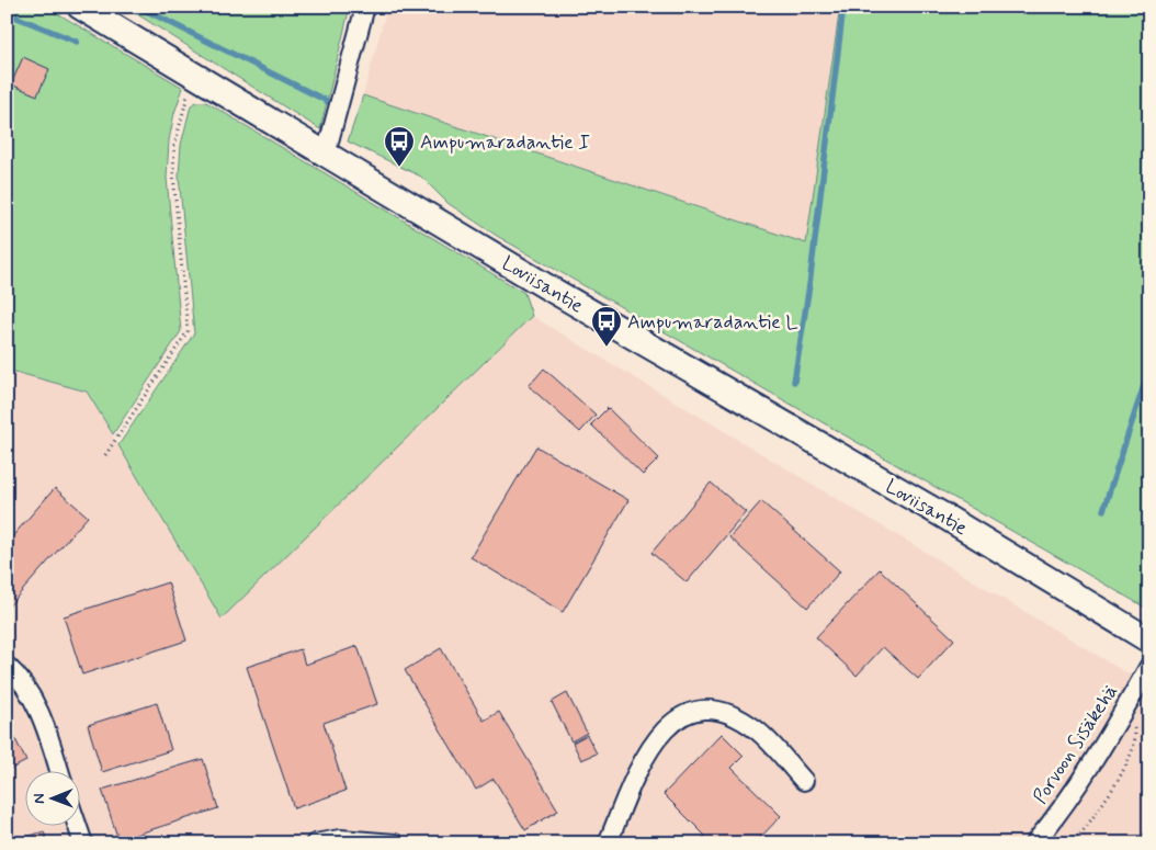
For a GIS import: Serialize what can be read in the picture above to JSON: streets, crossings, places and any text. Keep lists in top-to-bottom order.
{
  "streets": {
    "main road": ["Loviisantie"],
    "street": ["Porvoon Sisäkehä"]
  },
  "places": {
    "bus stop": ["Ampumaradantie I", "Ampumaradantie L"]
  },
  "north": "left"
}
